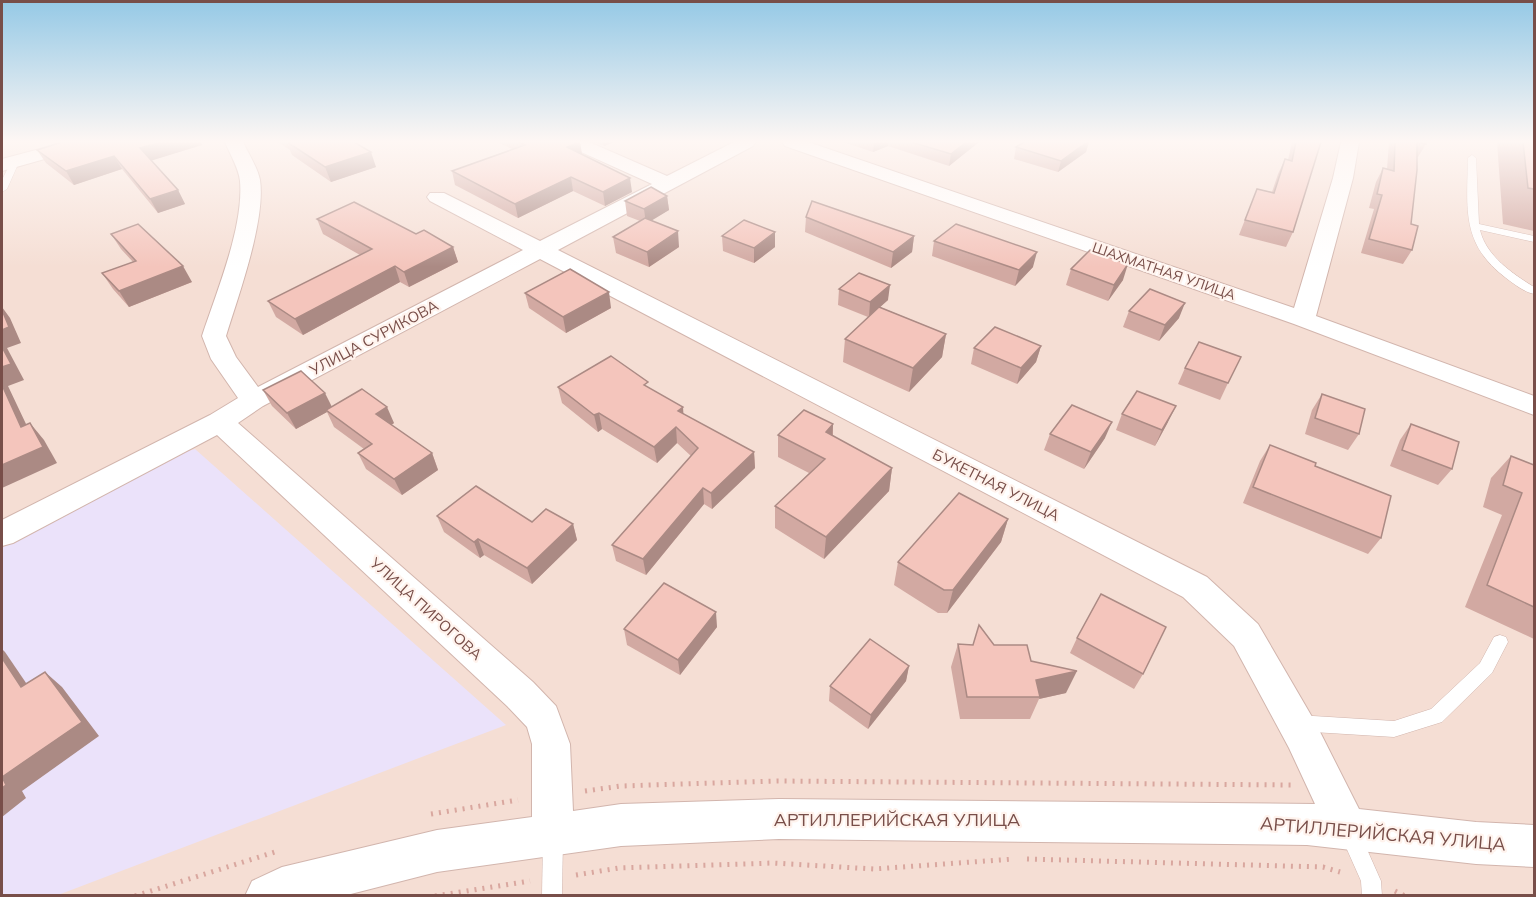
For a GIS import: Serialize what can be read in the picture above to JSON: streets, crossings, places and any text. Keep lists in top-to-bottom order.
{
  "streets": {
    "street": [
      "ШАХМАТНАЯ УЛИЦА",
      "УЛИЦА СУРИКОВА",
      "БУКЕТНАЯ УЛИЦА",
      "УЛИЦА ПИРОГОВА",
      "АРТИЛЛЕРИЙСКАЯ УЛИЦА"
    ]
  },
  "crossings": [
    ["УЛИЦА СУРИКОВА", "БУКЕТНАЯ УЛИЦА"],
    ["УЛИЦА СУРИКОВА", "УЛИЦА ПИРОГОВА"],
    ["БУКЕТНАЯ УЛИЦА", "АРТИЛЛЕРИЙСКАЯ УЛИЦА"],
    ["УЛИЦА ПИРОГОВА", "АРТИЛЛЕРИЙСКАЯ УЛИЦА"]
  ]
}
